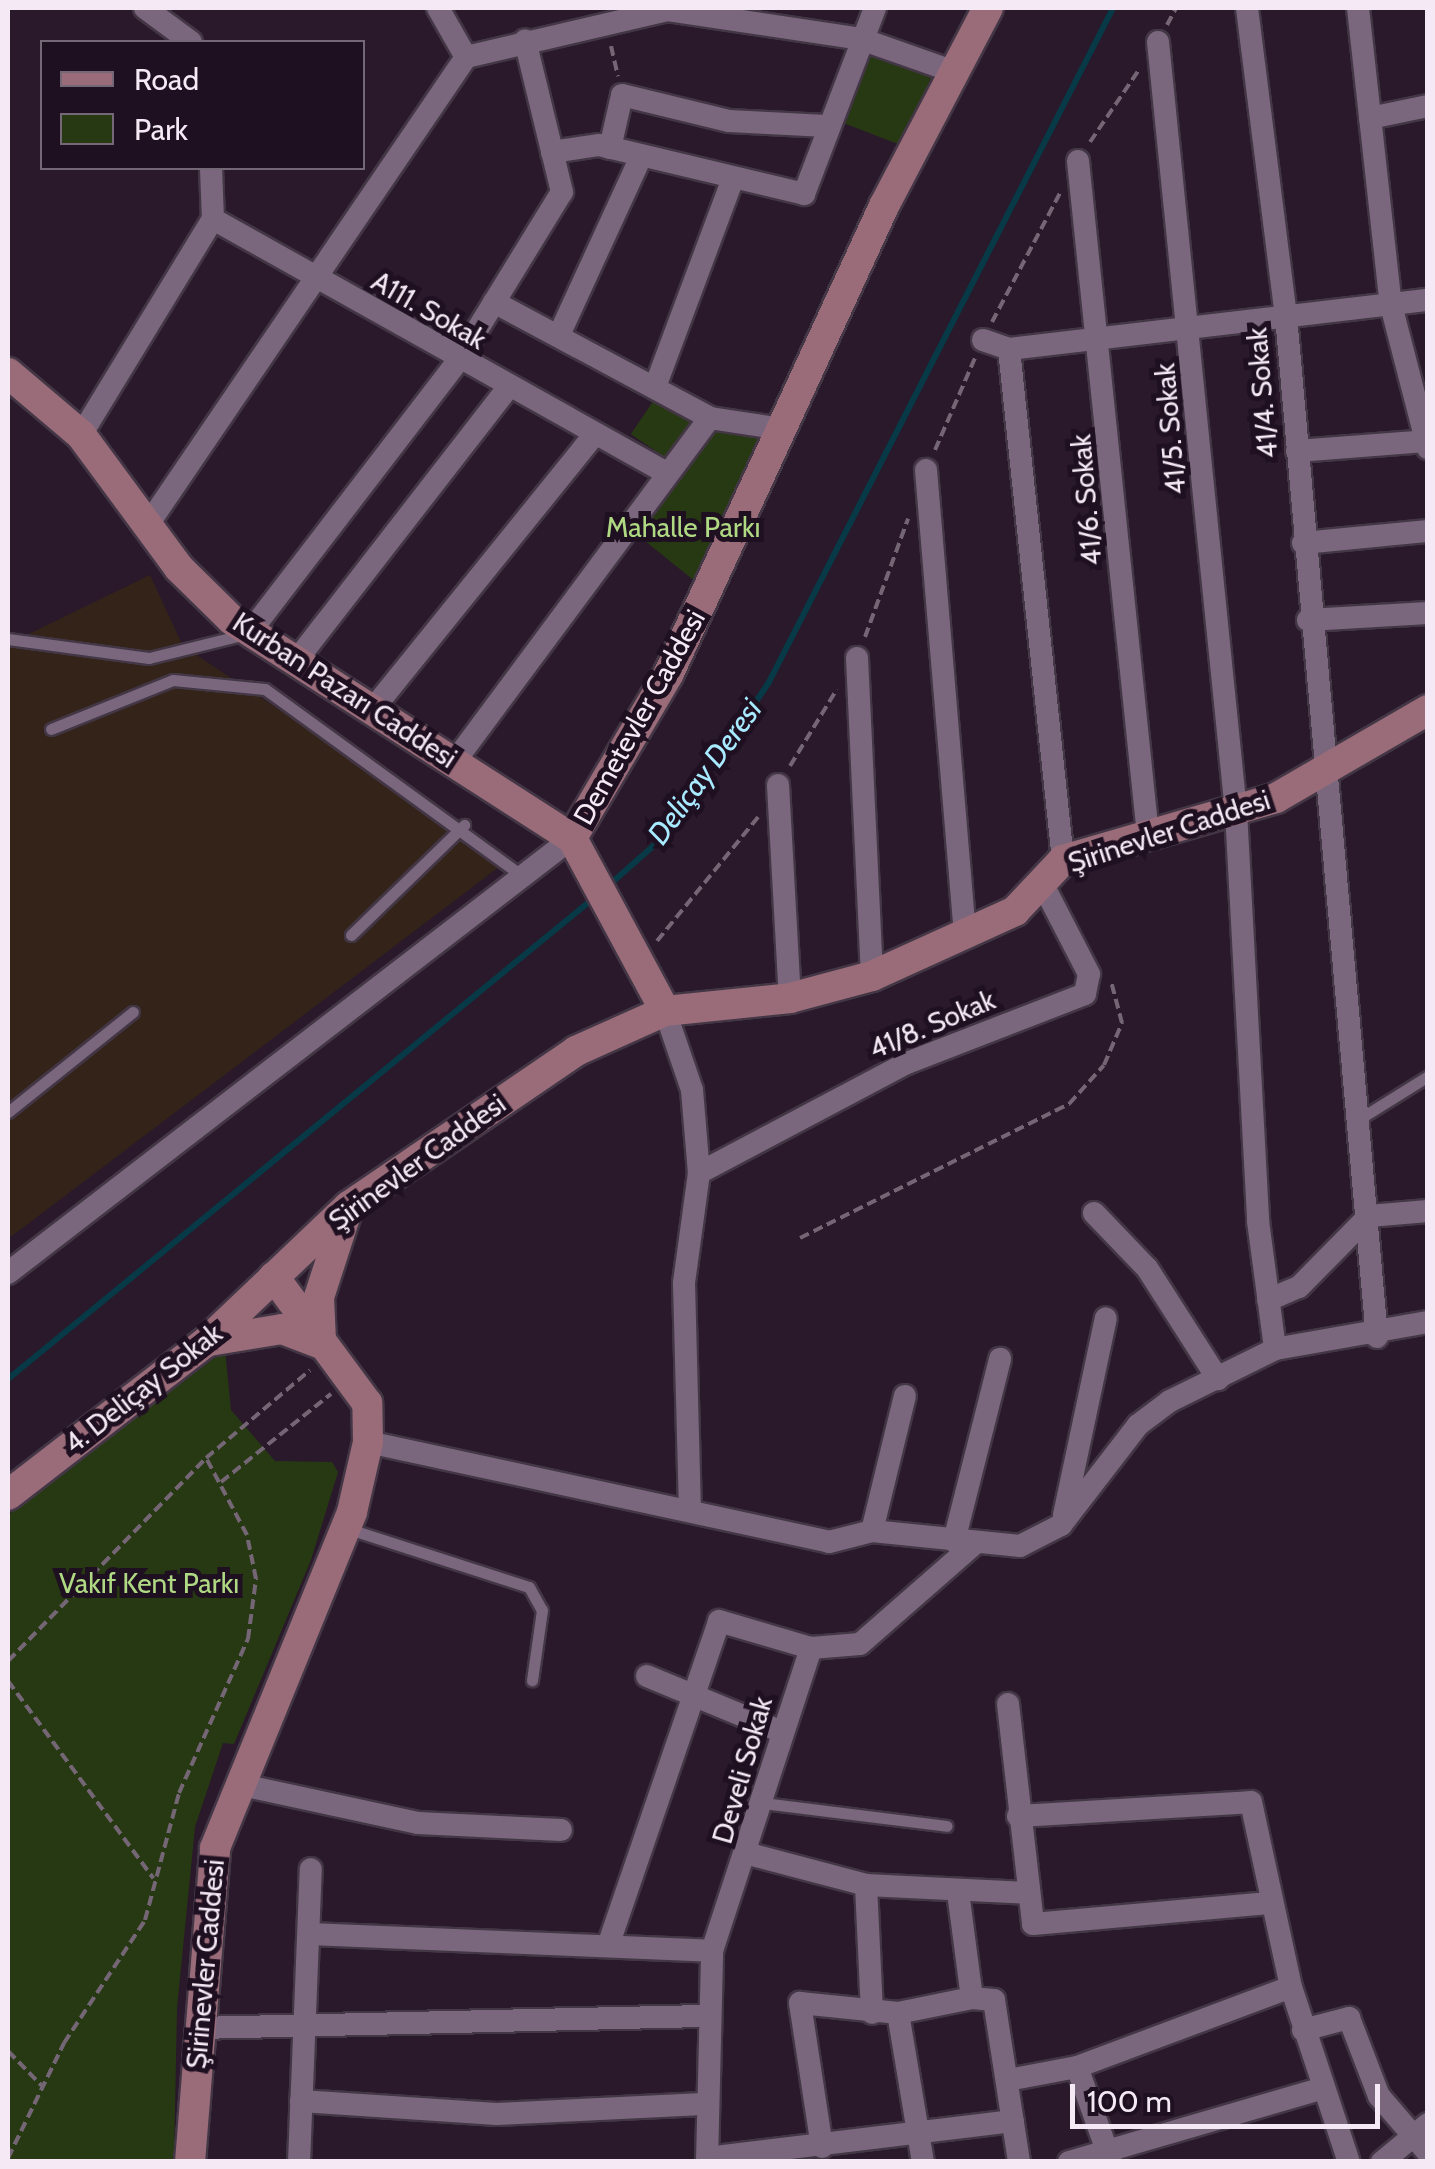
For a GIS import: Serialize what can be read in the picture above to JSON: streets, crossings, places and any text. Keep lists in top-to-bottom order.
{
  "streets": {
    "main road": [
      "Kurban Pazarı Caddesi",
      "Demetevler Caddesi",
      "Şirinevler Caddesi",
      "4. Deliçay Sokak"
    ],
    "street": [
      "A111. Sokak",
      "41/4. Sokak",
      "41/5. Sokak",
      "41/6. Sokak",
      "41/8. Sokak",
      "Develi Sokak"
    ]
  },
  "crossings": [
    ["41/4. Sokak", "Şirinevler Caddesi"],
    ["41/5. Sokak", "Şirinevler Caddesi"],
    ["41/6. Sokak", "Şirinevler Caddesi"],
    ["Kurban Pazarı Caddesi", "Demetevler Caddesi"],
    ["Kurban Pazarı Caddesi", "Şirinevler Caddesi"],
    ["Şirinevler Caddesi", "4. Deliçay Sokak"]
  ],
  "water": ["Deliçay Deresi"],
  "parks": ["Mahalle Parkı", "Vakıf Kent Parkı"],
  "legend": ["Road", "Park"],
  "scale_bar": "100 m"
}
